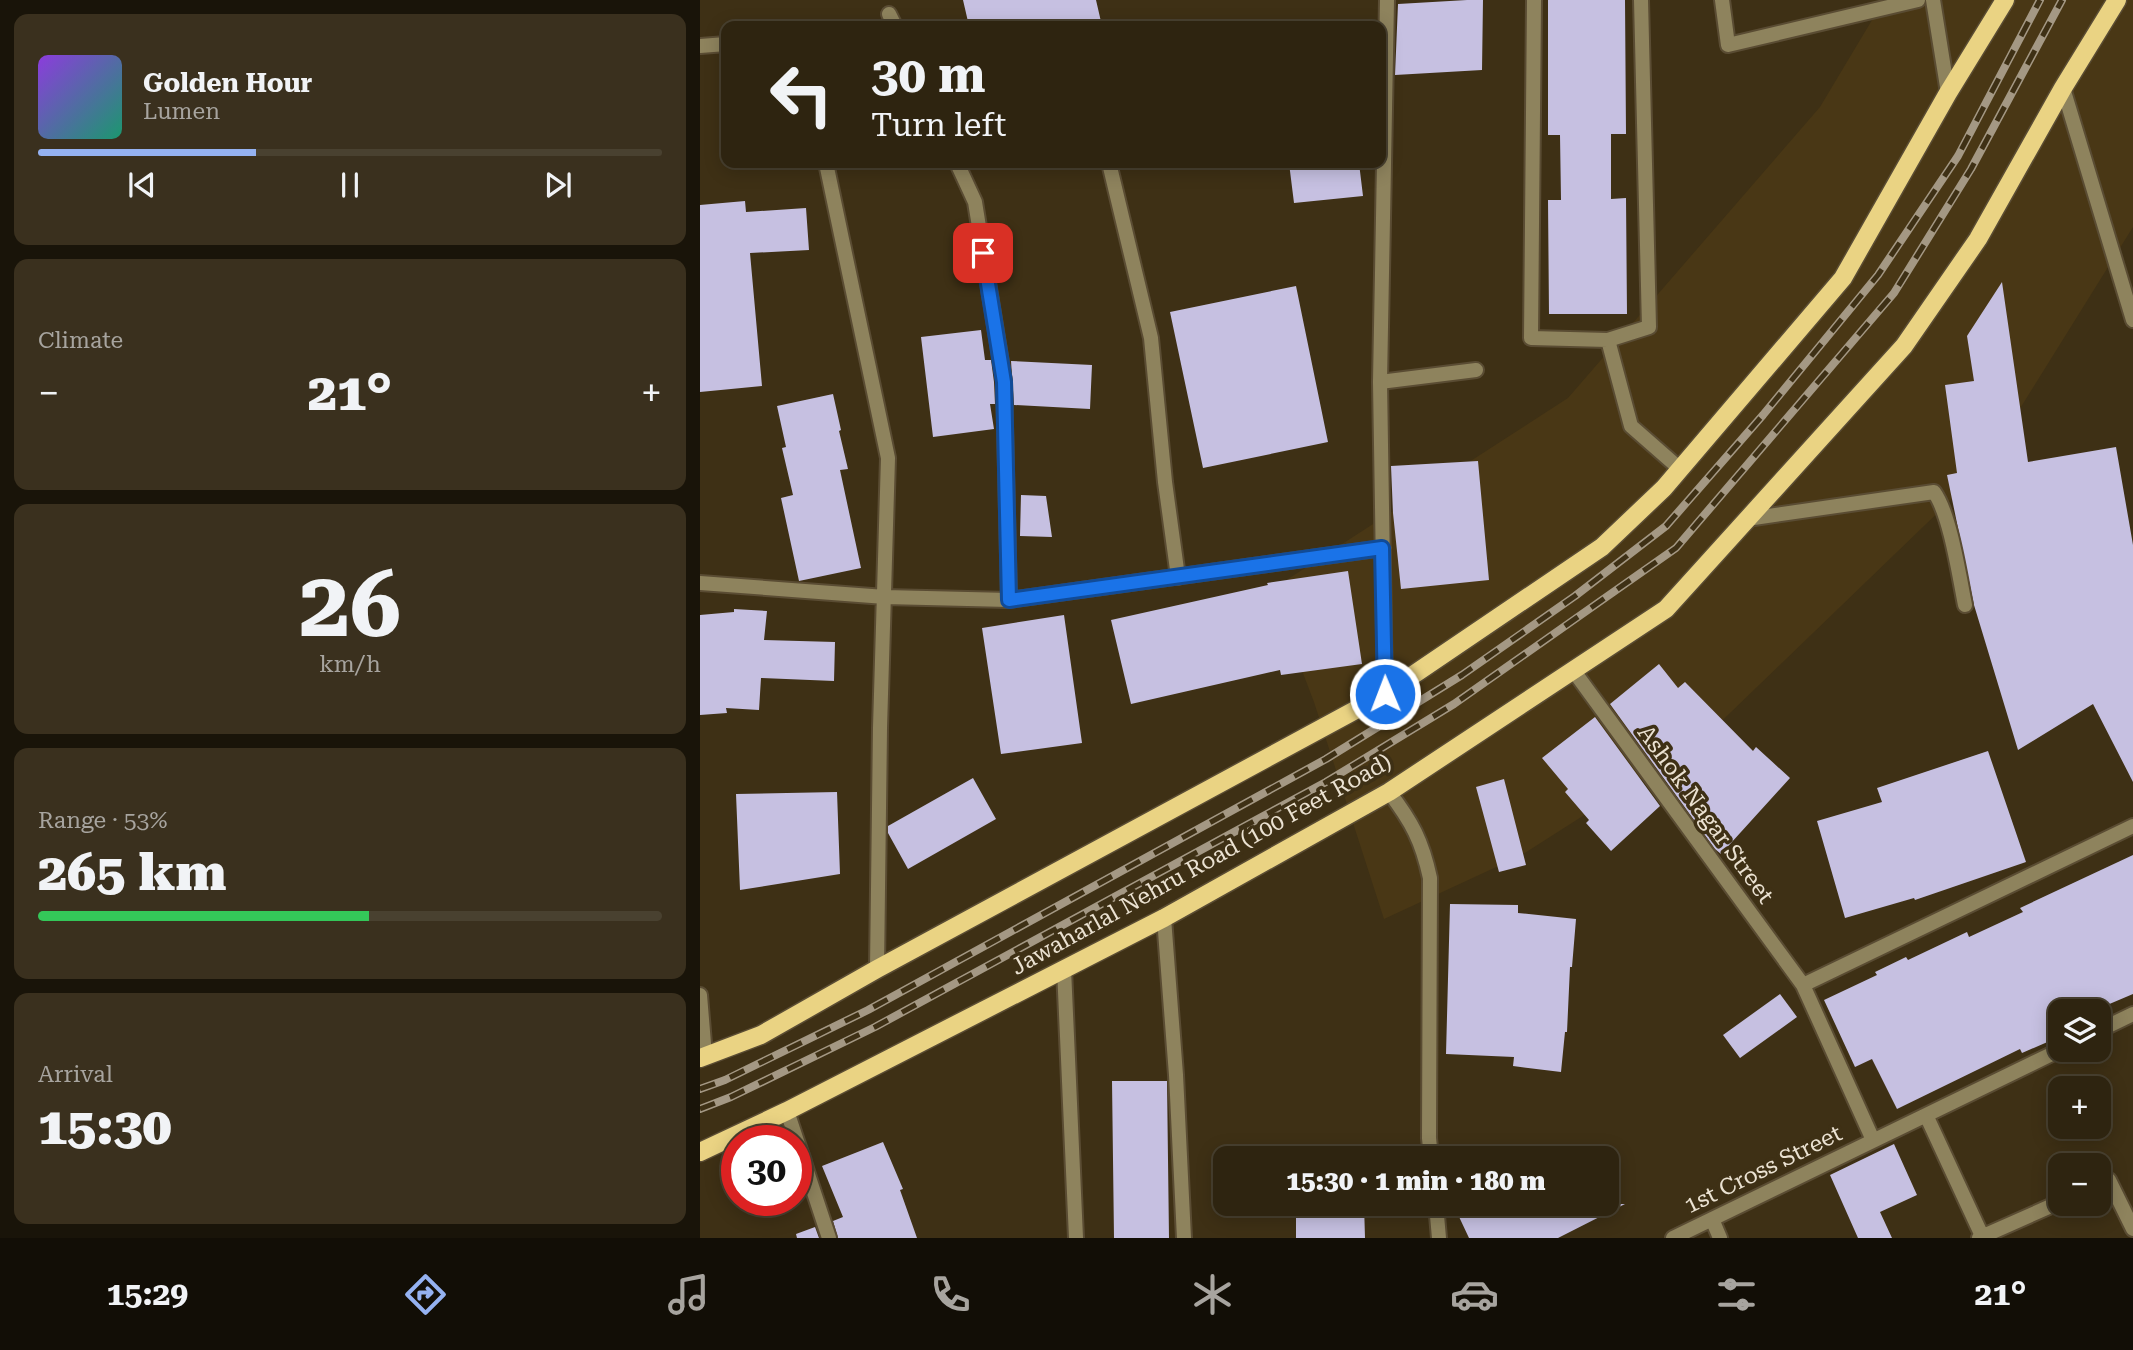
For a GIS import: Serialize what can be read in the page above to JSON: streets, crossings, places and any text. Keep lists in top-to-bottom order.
{
  "streets": {
    "main road": ["Jawaharlal Nehru Road (100 Feet Road)"],
    "street": ["Ashok Nagar Street", "1st Cross Street"]
  },
  "crossings": [
    ["Ashok Nagar Street", "Jawaharlal Nehru Road (100 Feet Road)"],
    ["Ashok Nagar Street", "1st Cross Street"]
  ],
  "page": {
    "turn": ["30 m", "Turn left"],
    "song": ["Golden Hour", "Lumen"],
    "tile": [
      "Climate",
      ["26", "km/h"],
      ["Range · 53%", "265 km"],
      ["Arrival", "15:30"]
    ],
    "heat": ["−", "21°", "+"],
    "map_buttons": ["+", "−"],
    "limit": "30",
    "trip": "15:30 · 1 min · 180 m",
    "tabs": ["15:29", "21°"]
  }
}
